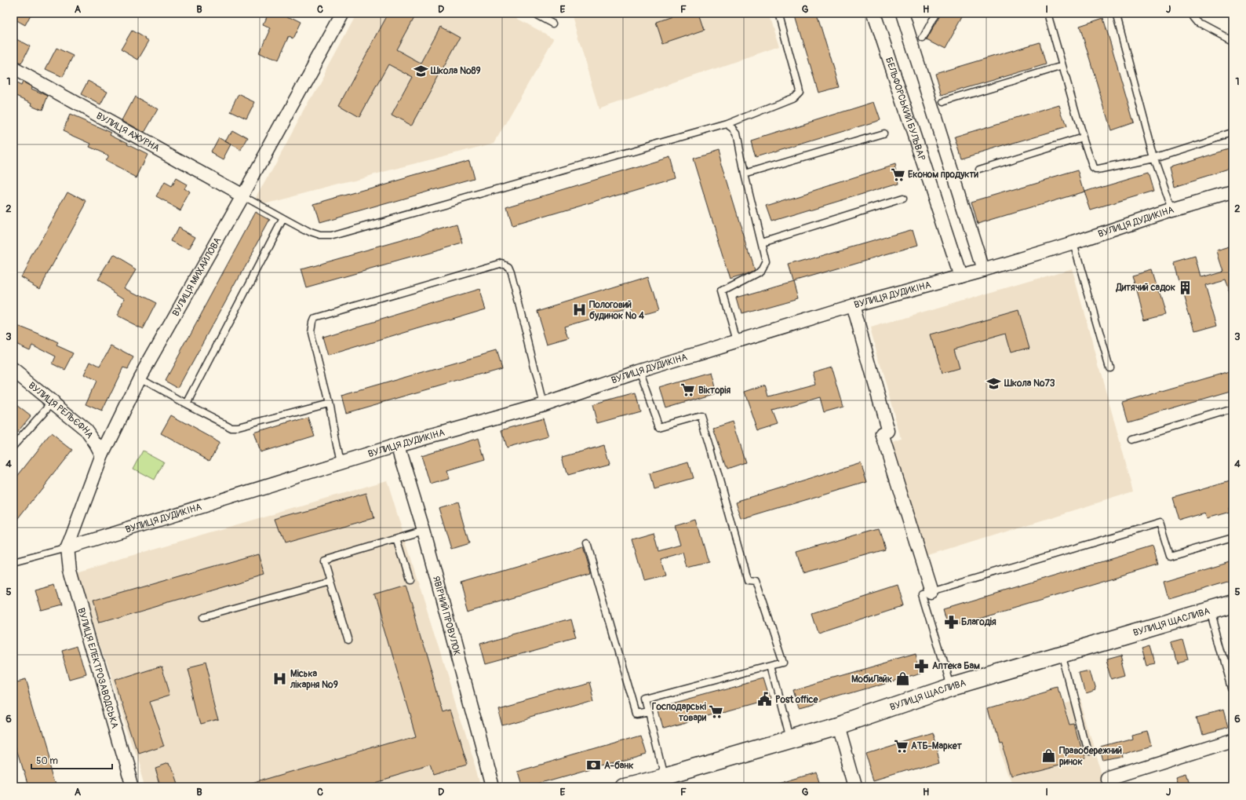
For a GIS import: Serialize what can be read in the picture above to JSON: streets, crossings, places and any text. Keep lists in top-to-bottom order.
{
  "streets": {
    "street": [
      "БЕЛЬФОРСЬКИЙ БУЛЬВАР",
      "ВУЛИЦЯ АЖУРНА",
      "ВУЛИЦЯ ДУДИКІНА",
      "ВУЛИЦЯ МИХАЙЛОВА",
      "ВУЛИЦЯ РЕЛЬЄФНА",
      "ЯВІРНИЙ ПРОВУЛОК",
      "ВУЛИЦЯ ЩАСЛИВА",
      "ВУЛИЦЯ ЕЛЕКТРОЗАВОДСЬКА"
    ]
  },
  "crossings": [
    ["БЕЛЬФОРСЬКИЙ БУЛЬВАР", "ВУЛИЦЯ ДУДИКІНА"],
    ["ВУЛИЦЯ АЖУРНА", "ВУЛИЦЯ МИХАЙЛОВА"],
    ["ВУЛИЦЯ ДУДИКІНА", "ВУЛИЦЯ МИХАЙЛОВА"],
    ["ВУЛИЦЯ ДУДИКІНА", "ЯВІРНИЙ ПРОВУЛОК"],
    ["ВУЛИЦЯ ДУДИКІНА", "ВУЛИЦЯ ЕЛЕКТРОЗАВОДСЬКА"],
    ["ВУЛИЦЯ МИХАЙЛОВА", "ВУЛИЦЯ РЕЛЬЄФНА"],
    ["ВУЛИЦЯ МИХАЙЛОВА", "ВУЛИЦЯ ЕЛЕКТРОЗАВОДСЬКА"]
  ],
  "places": {
    "school or university": ["Школа №89", "Школа №73"],
    "supermarket": [
      "Економ продукти",
      "Вікторія",
      "Господарські товари",
      "АТБ-Маркет"
    ],
    "building": ["Дитячий садок"],
    "hospital": ["Пологовий будинок № 4", "Міська лікарня №9"],
    "pharmacy": ["Благодія", "Аптека Бам"],
    "shop": ["МобиЛайк", "Правобережний ринок"],
    "public building": ["Post office"],
    "bank": ["А-банк"]
  },
  "scale_bar": "50 m",
  "grid": {
    "columns": [
      "A",
      "B",
      "C",
      "D",
      "E",
      "F",
      "G",
      "H",
      "I",
      "J"
    ],
    "rows": [
      "1",
      "2",
      "3",
      "4",
      "5",
      "6"
    ]
  }
}
